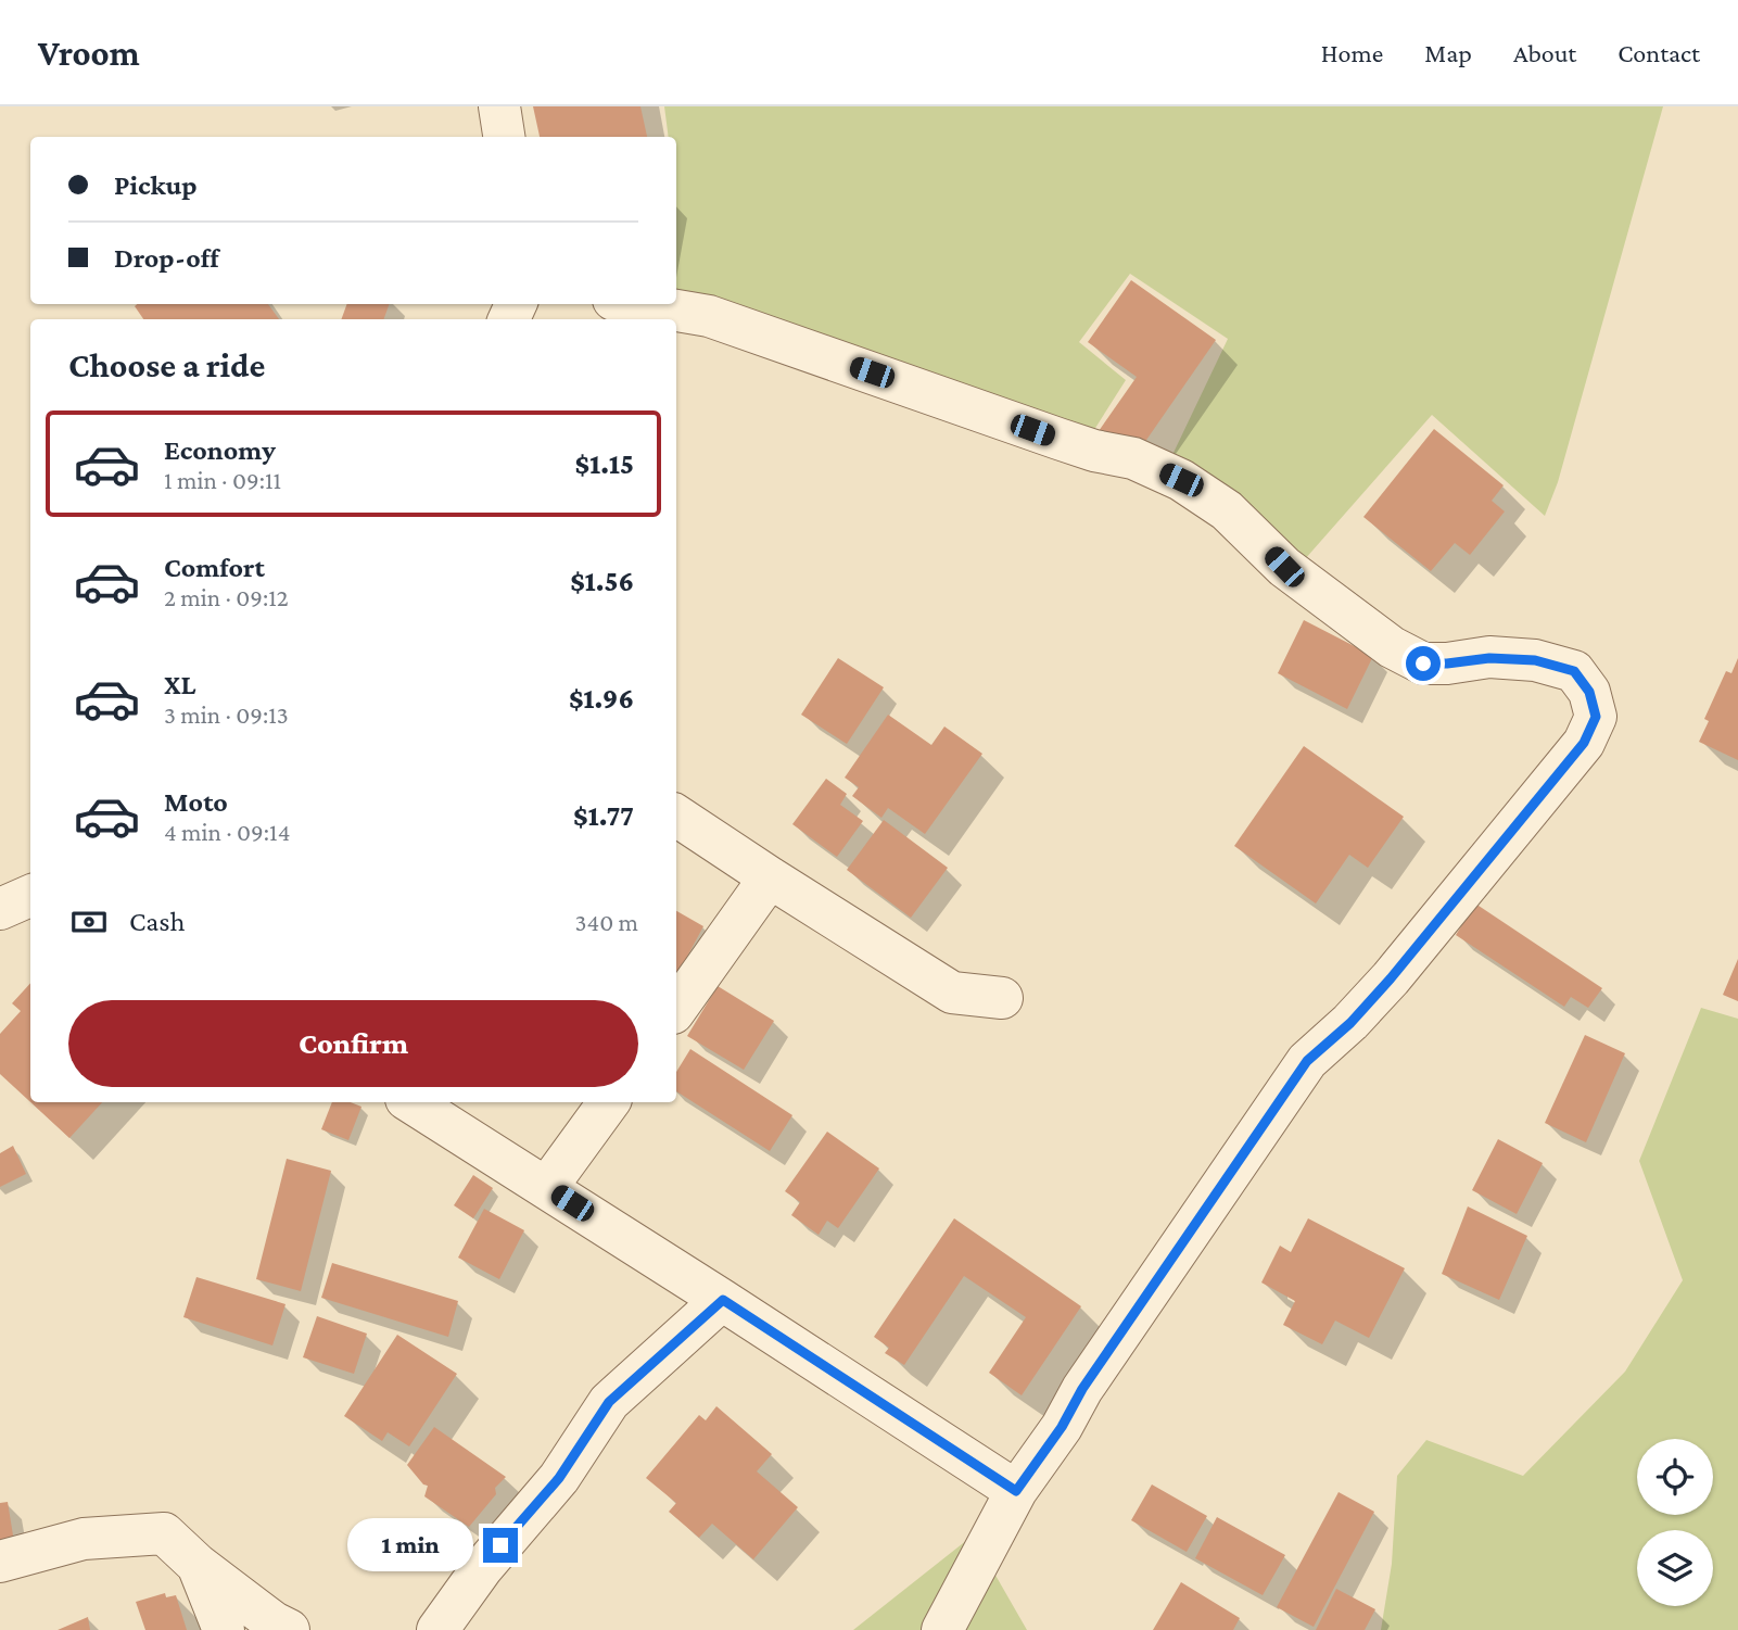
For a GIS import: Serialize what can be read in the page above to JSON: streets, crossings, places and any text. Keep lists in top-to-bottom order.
{
  "page": {
    "header": "Vroom",
    "nav": [
      "Home",
      "Map",
      "About",
      "Contact"
    ],
    "banner": ["Pickup", "Drop-off"],
    "heading": "Choose a ride",
    "list": [
      {
        "name": "Economy",
        "note": "1 min · 09:11",
        "value": "$1.15"
      },
      {
        "name": "Comfort",
        "note": "2 min · 09:12",
        "value": "$1.56"
      },
      {
        "name": "XL",
        "note": "3 min · 09:13",
        "value": "$1.96"
      },
      {
        "name": "Moto",
        "note": "4 min · 09:14",
        "value": "$1.77"
      }
    ],
    "pay": ["Cash", "340 m"],
    "buttons": "Confirm",
    "bubble": "1 min"
  }
}
